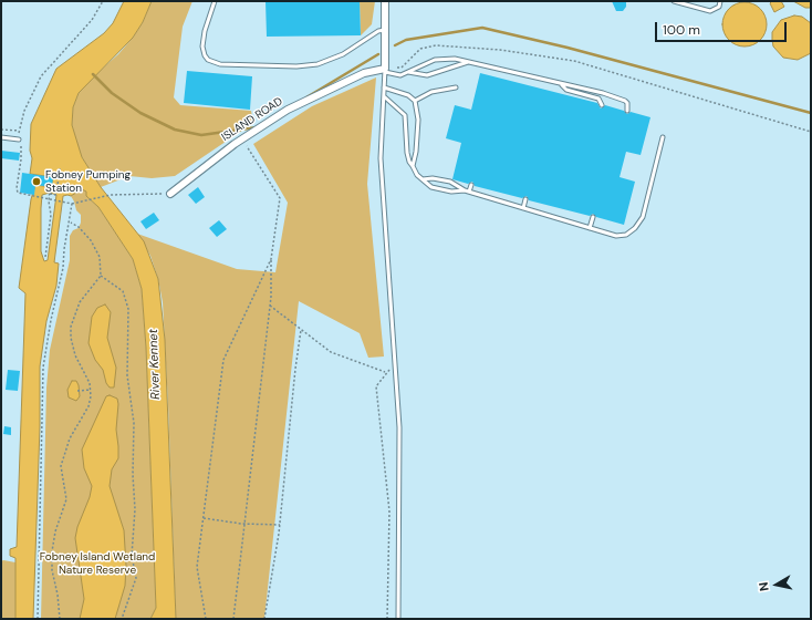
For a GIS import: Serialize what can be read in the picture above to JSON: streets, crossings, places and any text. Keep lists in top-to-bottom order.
{
  "streets": {
    "street": ["ISLAND ROAD"]
  },
  "water": ["River Kennet"],
  "parks": ["Fobney Island Wetland Nature Reserve"],
  "places": ["Fobney Pumping Station"],
  "scale_bar": "100 m",
  "north": "left"
}
